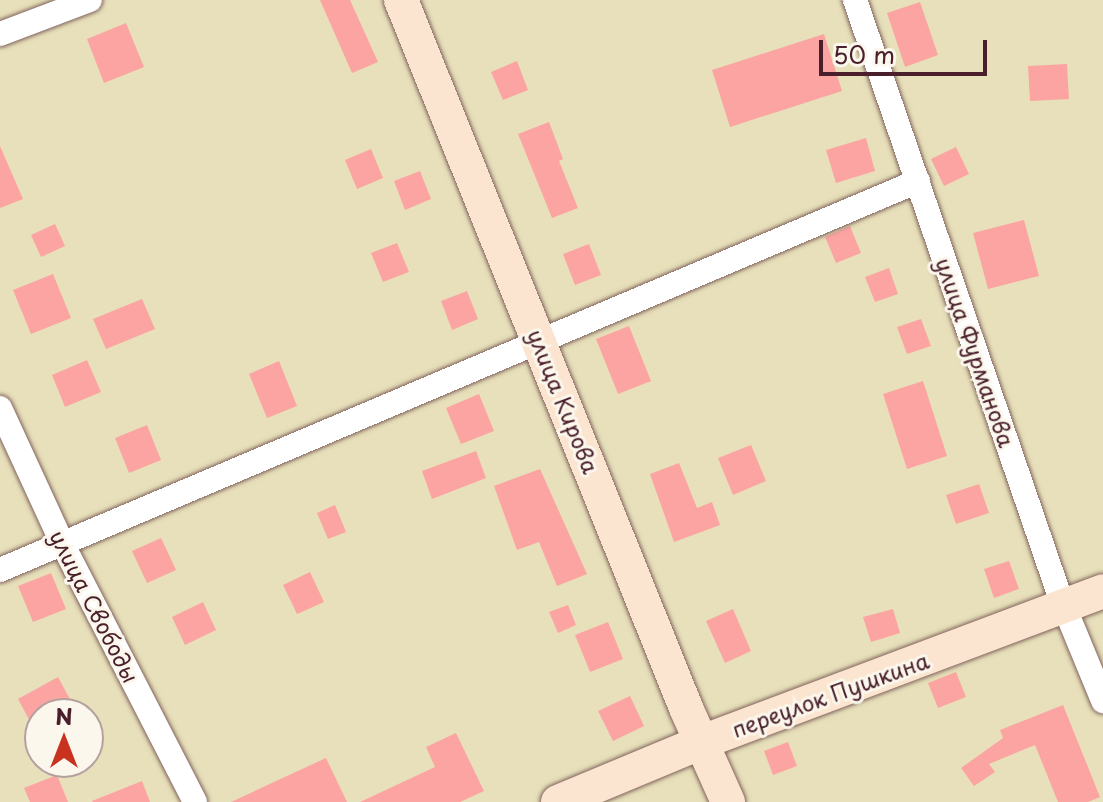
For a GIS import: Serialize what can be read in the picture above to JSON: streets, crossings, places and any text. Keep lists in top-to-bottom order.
{
  "streets": {
    "street": [
      "улица Фурманова",
      "улица Кирова",
      "улица Свободы",
      "переулок Пушкина"
    ]
  },
  "crossings": [
    ["улица Фурманова", "переулок Пушкина"],
    ["улица Кирова", "переулок Пушкина"]
  ],
  "scale_bar": "50 m",
  "north": "top"
}
